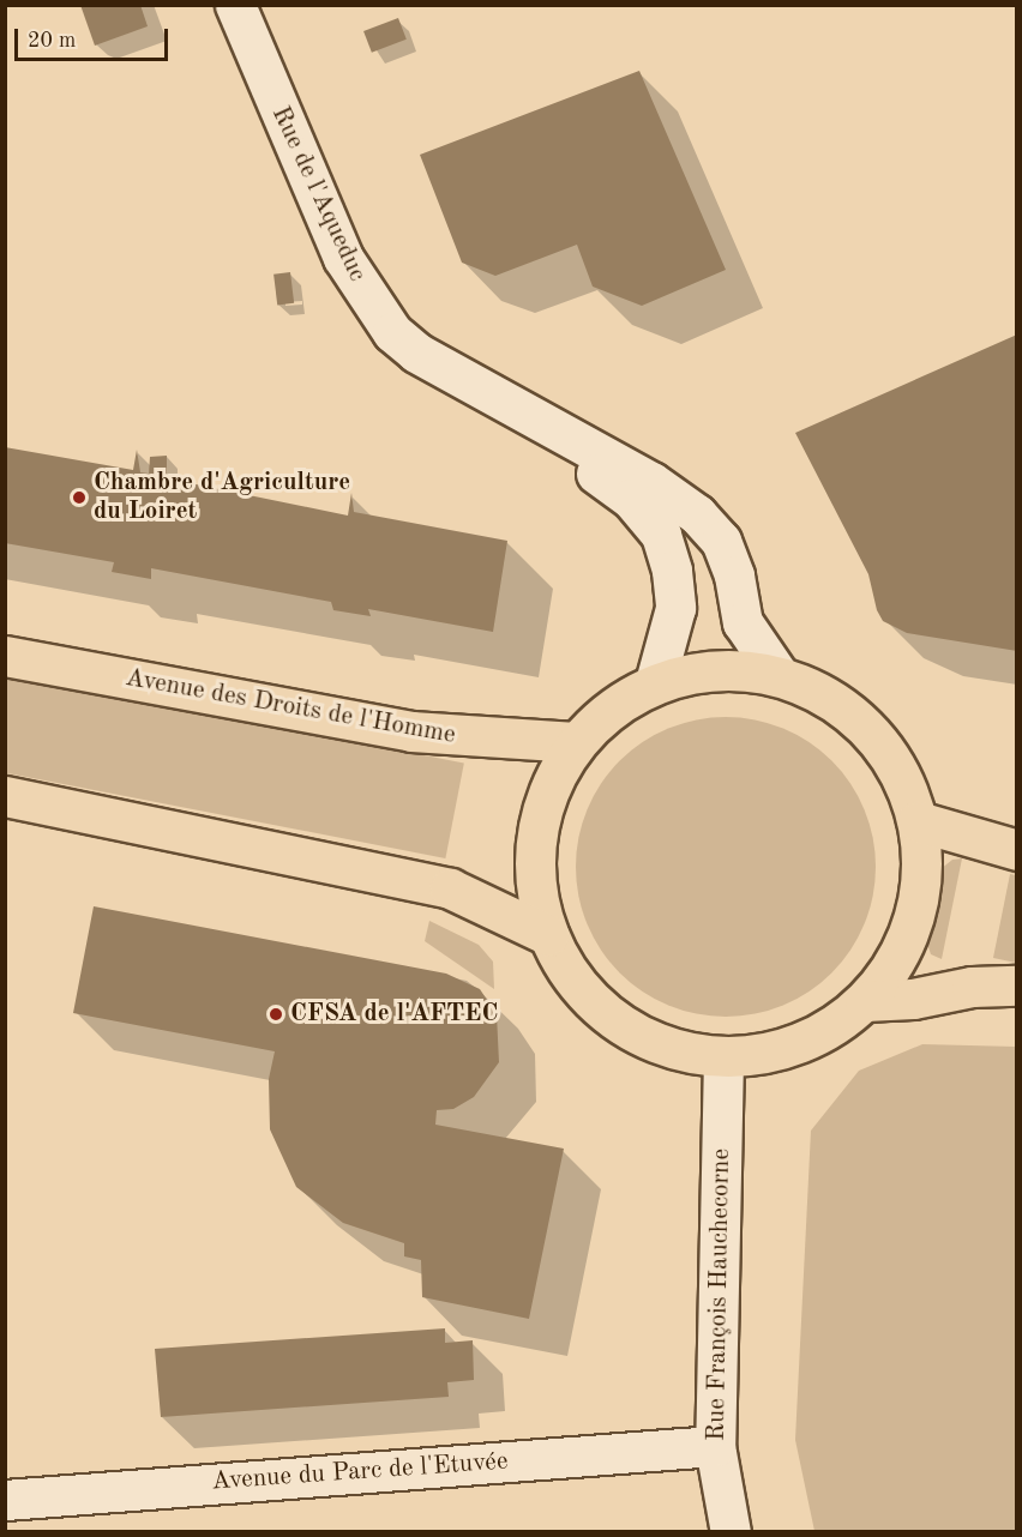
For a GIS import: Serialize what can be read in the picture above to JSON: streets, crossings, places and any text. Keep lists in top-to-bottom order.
{
  "streets": {
    "main road": ["Avenue des Droits de l'Homme"],
    "street": ["Rue de l'Aqueduc", "Rue François Hauchecorne", "Avenue du Parc de l'Etuvée"]
  },
  "crossings": [
    ["Rue François Hauchecorne", "Avenue du Parc de l'Etuvée"]
  ],
  "places": ["Chambre d'Agriculture du Loiret", "CFSA de l'AFTEC"],
  "scale_bar": "20 m"
}
